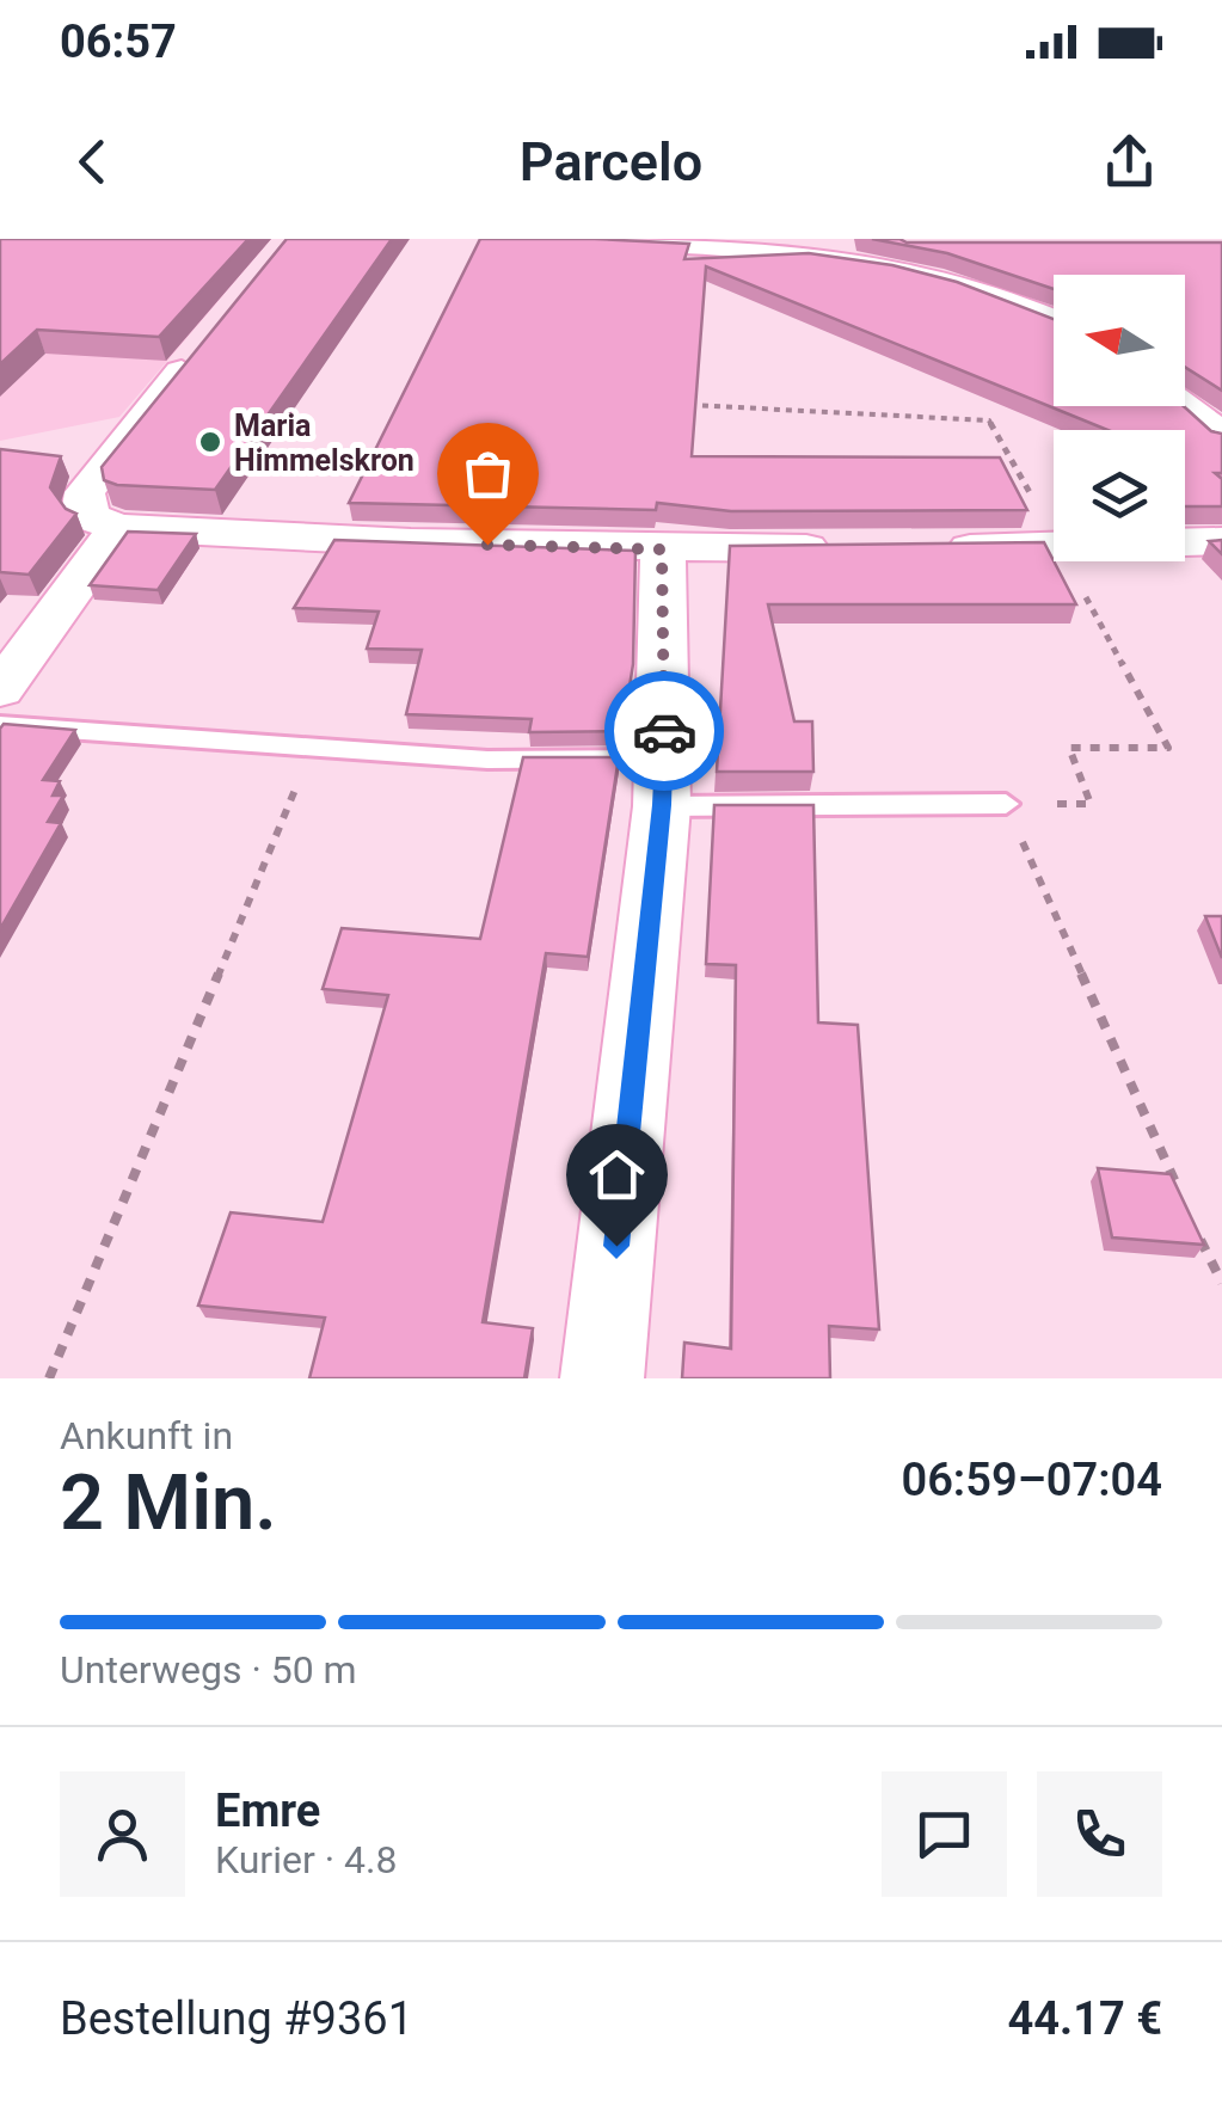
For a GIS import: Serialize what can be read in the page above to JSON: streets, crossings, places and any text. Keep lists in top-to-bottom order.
{
  "places": ["Maria Himmelskron"],
  "north": "left",
  "page": {
    "status": "06:57",
    "header": "Parcelo",
    "heading": ["2 Min.", "Ankunft in", "06:59–07:04"],
    "panel": [
      "Emre",
      "Kurier · 4.8",
      "Bestellung #9361",
      "44.17 €"
    ],
    "bar": "Unterwegs · 50 m"
  }
}
